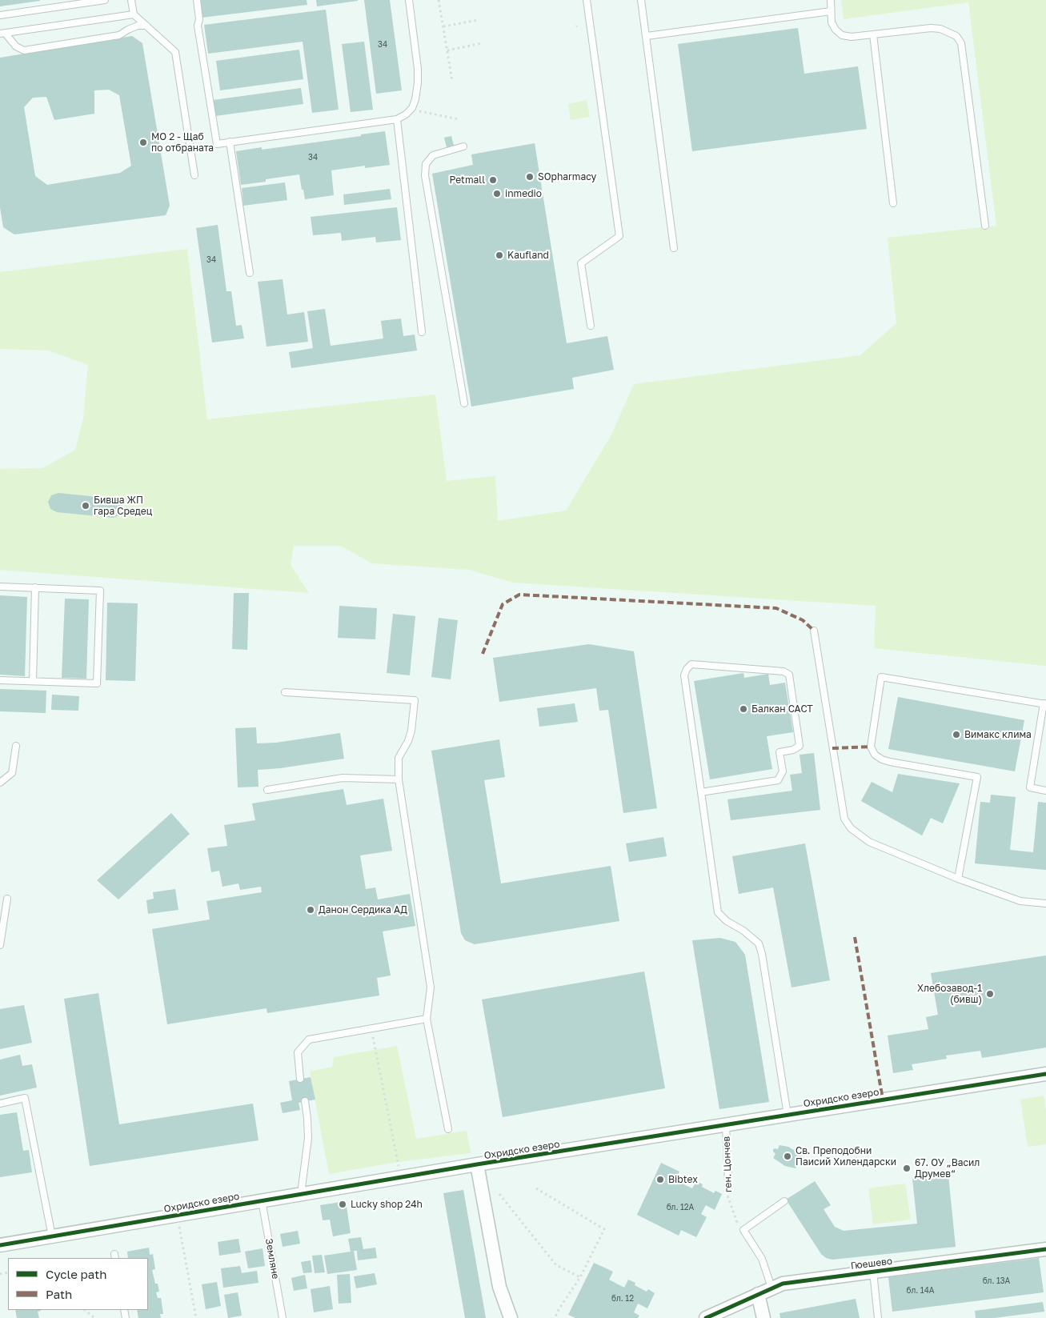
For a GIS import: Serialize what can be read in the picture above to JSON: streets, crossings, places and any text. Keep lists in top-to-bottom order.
{
  "streets": {
    "street": ["Охридско езеро", "Гюешево"],
    "lane": ["ген. Цончев", "Земляне"]
  },
  "crossings": [
    ["Охридско езеро", "ген. Цончев"],
    ["Охридско езеро", "Земляне"]
  ],
  "places": [
    "МО 2 - Щаб по отбраната",
    "SOpharmacy",
    "Petmall",
    "inmedio",
    "Kaufland",
    "Бивша ЖП гара Средец",
    "Балкан САСТ",
    "Вимакс клима",
    "Данон Сердика АД",
    "Хлебозавод-1 (бивш)",
    "Св. Преподобни Паисий Хилендарски",
    "67. ОУ „Васил Друмев“",
    "Bibtex",
    "Lucky shop 24h"
  ],
  "house_numbers": [
    "34",
    "34",
    "34",
    "бл. 12А",
    "бл. 13А",
    "бл. 14А",
    "бл. 12"
  ],
  "legend": ["Cycle path", "Path"]
}
